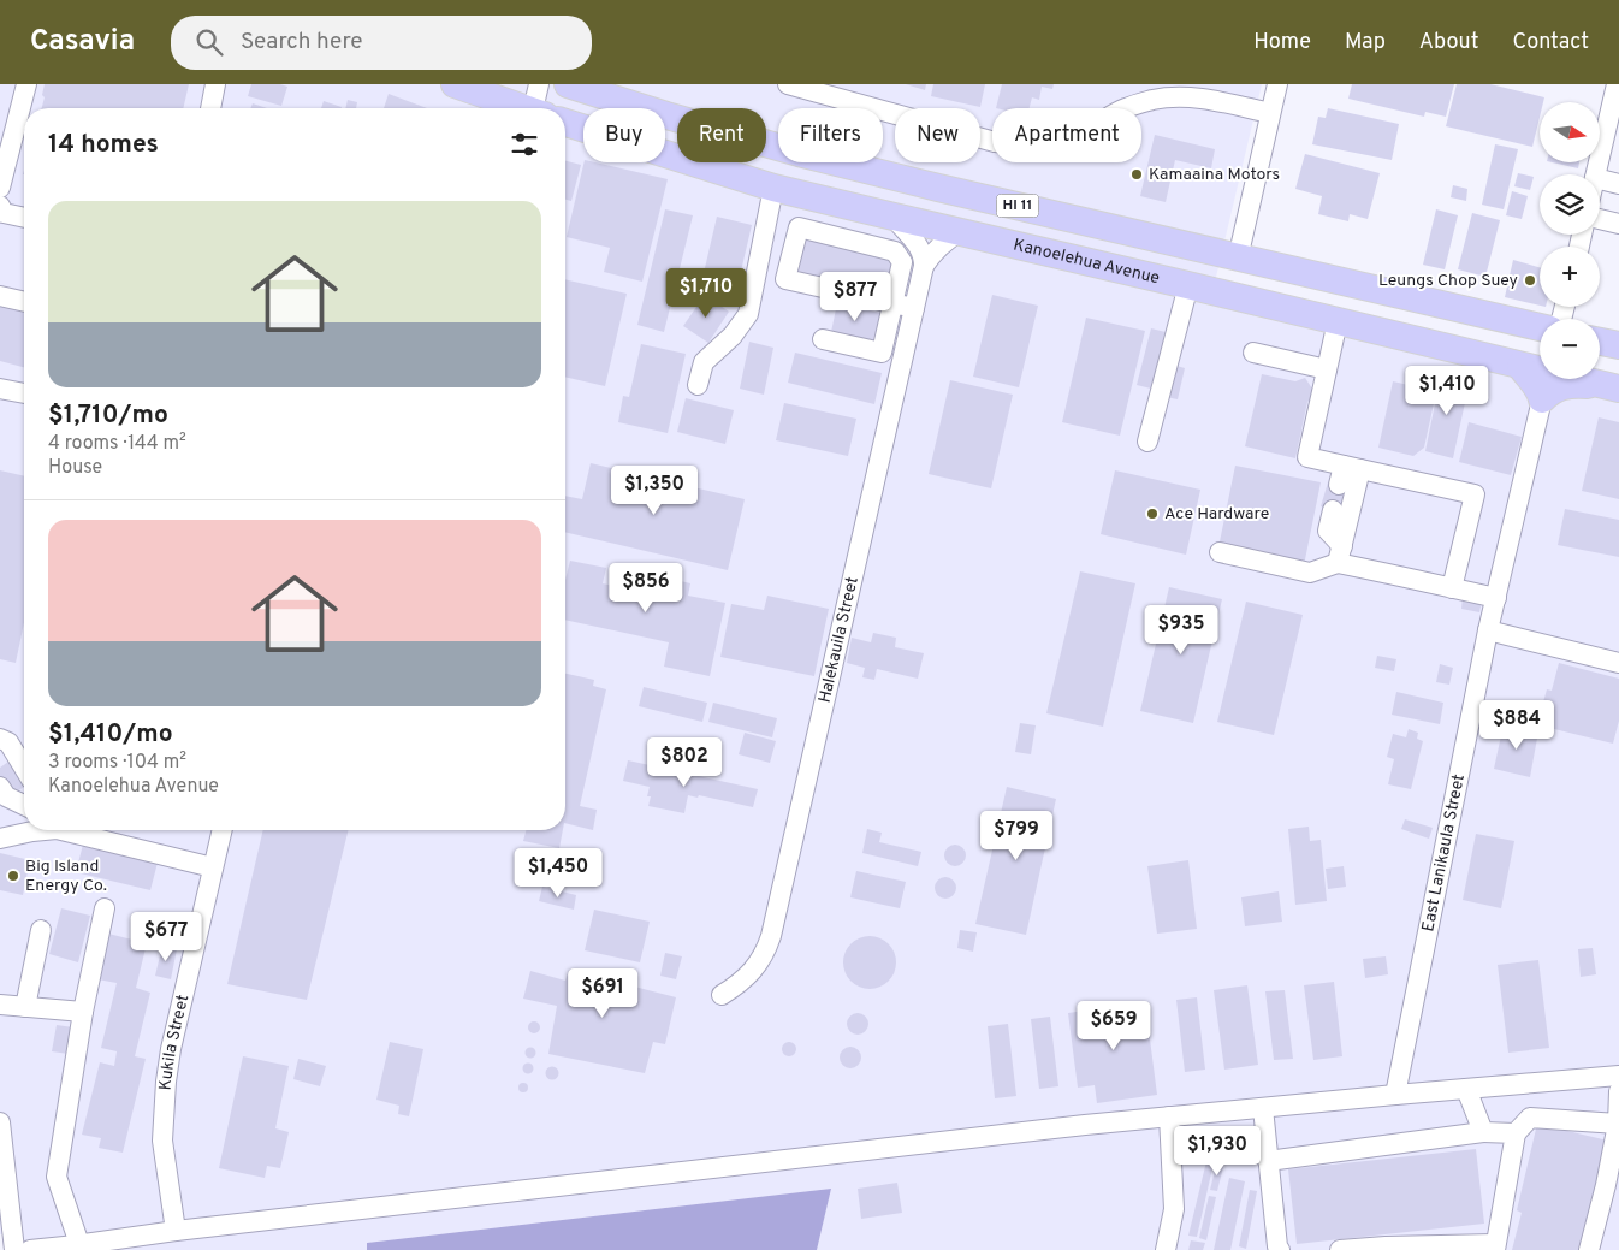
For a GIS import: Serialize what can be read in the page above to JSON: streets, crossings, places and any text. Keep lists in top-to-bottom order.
{
  "streets": {
    "highway": ["HI 11", "Kanoelehua Avenue"],
    "street": ["Halekauila Street", "East Lanikaula Street", "Kukila Street"]
  },
  "crossings": [
    ["Kanoelehua Avenue", "Halekauila Street"]
  ],
  "places": [
    "Kamaaina Motors",
    "Leungs Chop Suey",
    "Ace Hardware",
    "Big Island Energy Co."
  ],
  "north": "right",
  "page": {
    "header": "Casavia",
    "search": "Search here",
    "nav": [
      "Home",
      "Map",
      "About",
      "Contact"
    ],
    "map_buttons": ["+", "−"],
    "chip": [
      "Buy",
      "Rent",
      "Filters",
      "New",
      "Apartment"
    ],
    "heading": "14 homes",
    "list": [
      {
        "name": "$1,710/mo",
        "note": "4 rooms · 144 m² · House"
      },
      {
        "name": "$1,410/mo",
        "note": "3 rooms · 104 m² · Kanoelehua Avenue"
      }
    ],
    "price": [
      "$1,710",
      "$877",
      "$1,410",
      "$1,350",
      "$856",
      "$935",
      "$884",
      "$802",
      "$799",
      "$1,450",
      "$677",
      "$691",
      "$659",
      "$1,930"
    ]
  }
}
